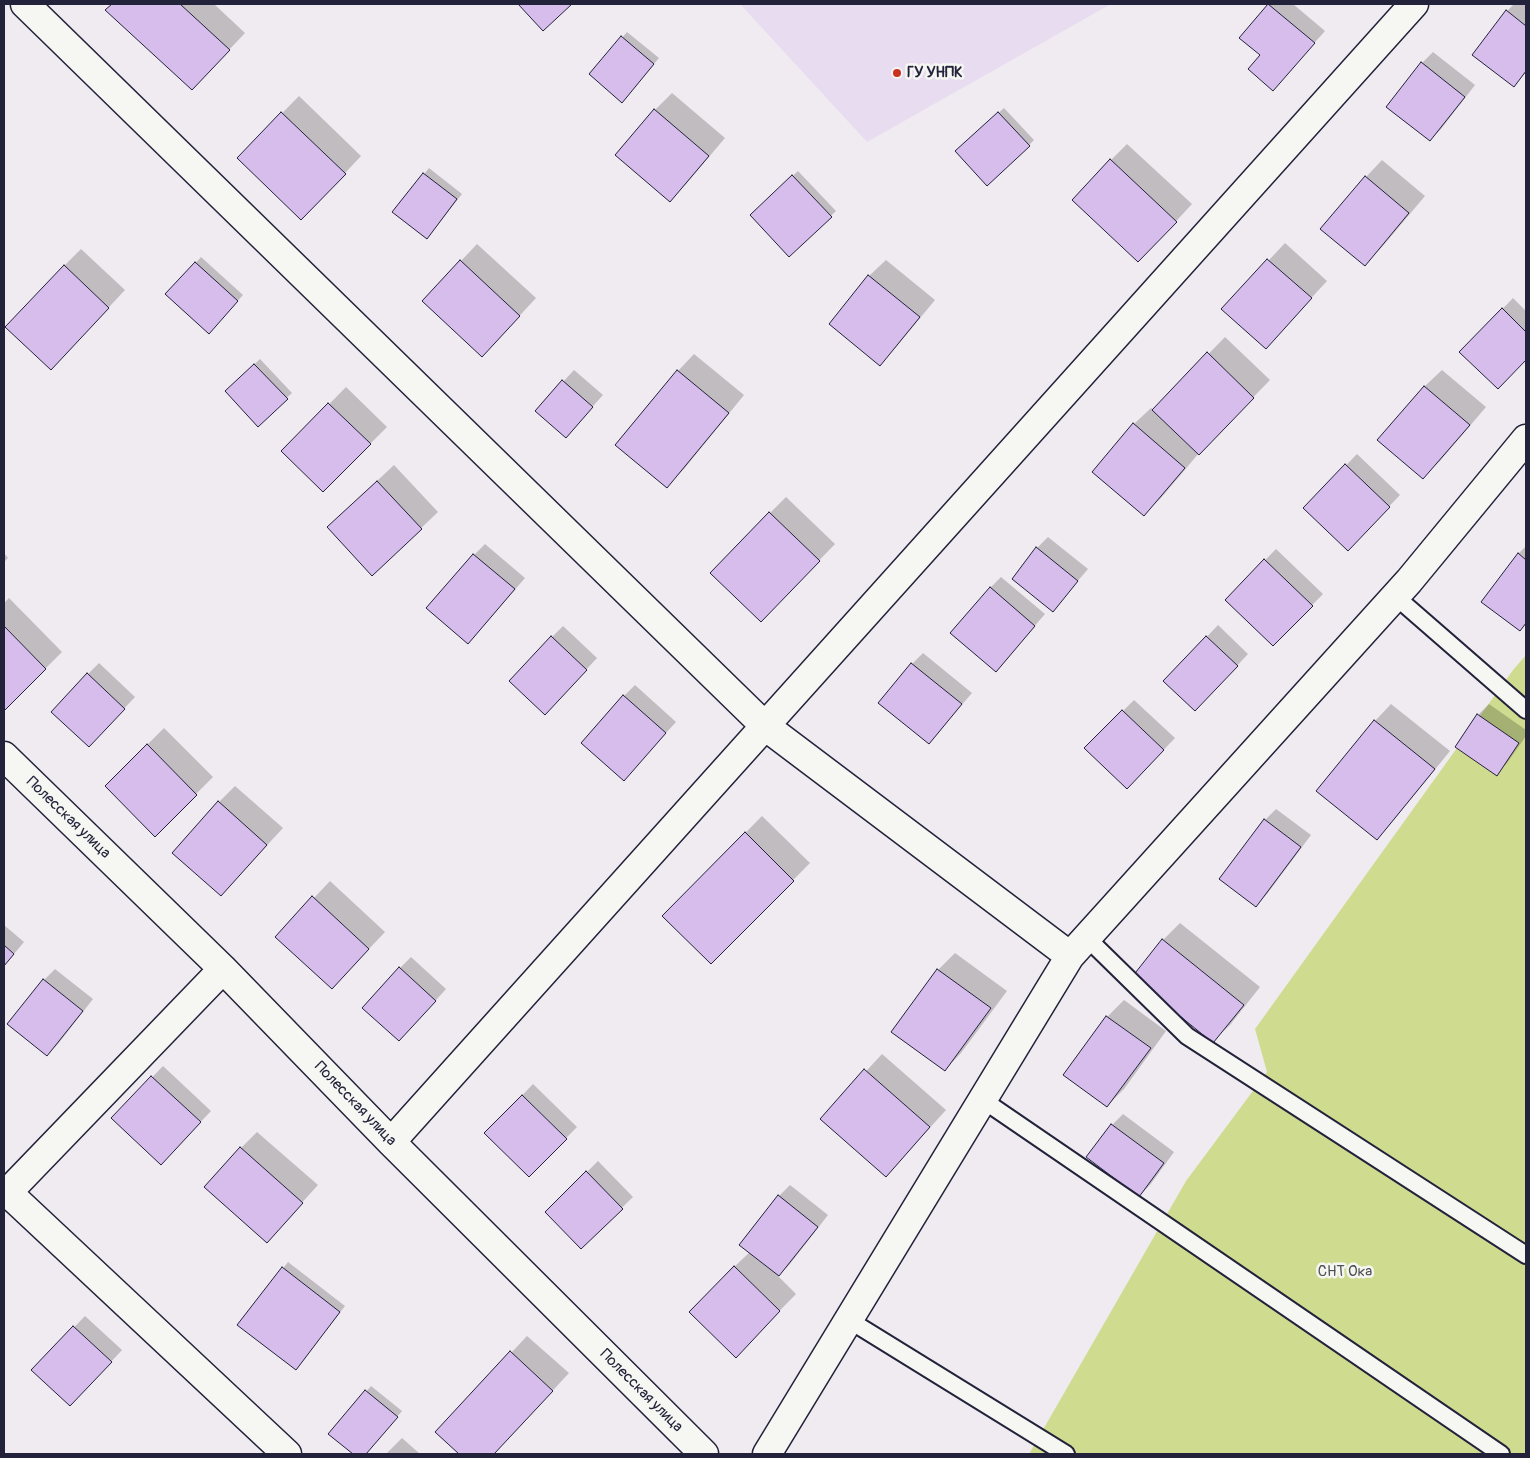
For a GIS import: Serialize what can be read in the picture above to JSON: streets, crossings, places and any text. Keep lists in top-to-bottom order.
{
  "streets": {
    "street": ["Полесская улица"]
  },
  "parks": ["СНТ Ока"],
  "places": ["ГУ УНПК"]
}
